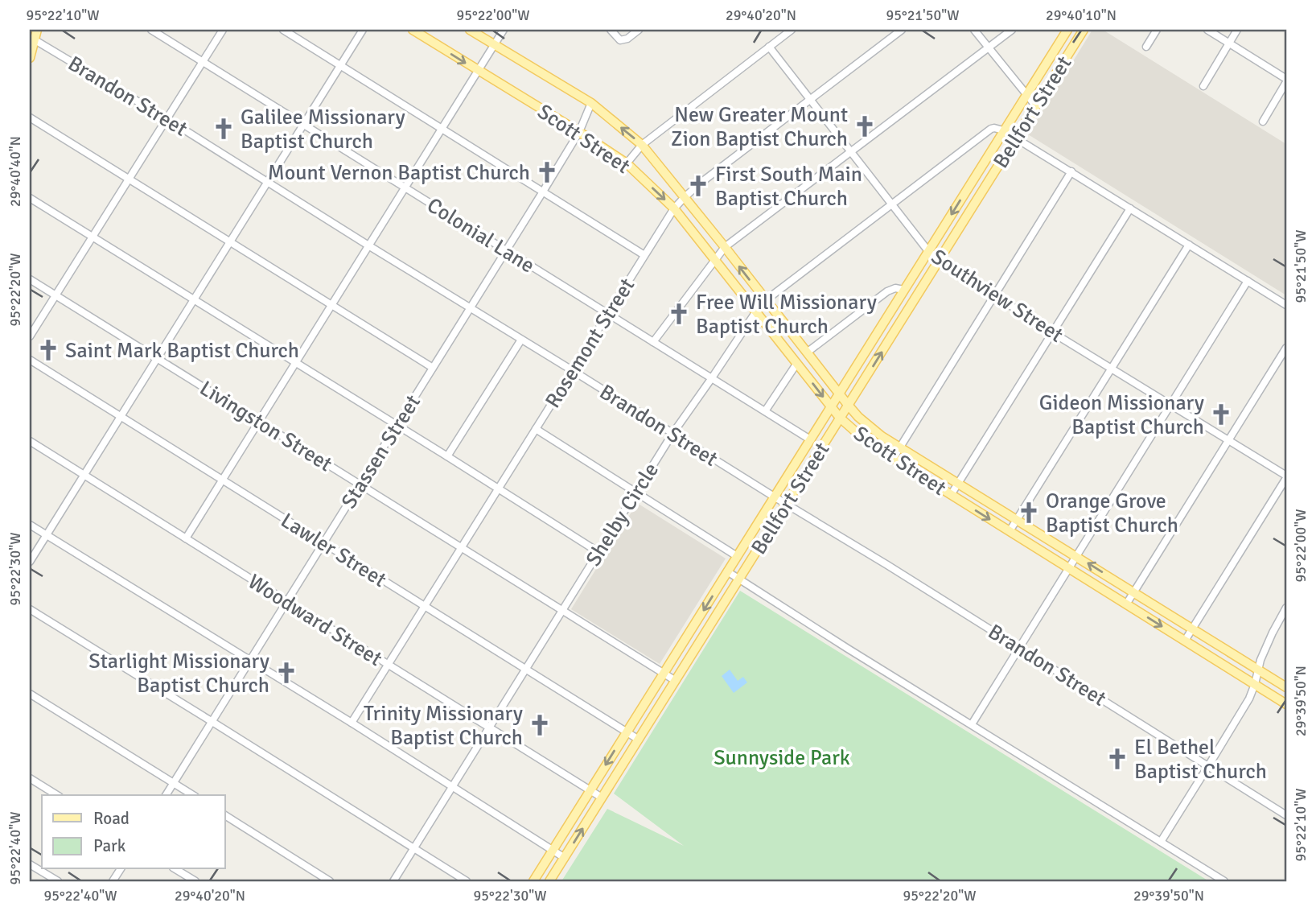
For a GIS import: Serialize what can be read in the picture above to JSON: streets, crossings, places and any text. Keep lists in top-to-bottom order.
{
  "streets": {
    "main road": ["Bellfort Street", "Scott Street"],
    "street": [
      "Brandon Street",
      "Colonial Lane",
      "Southview Street",
      "Rosemont Street",
      "Livingston Street",
      "Stassen Street",
      "Shelby Circle",
      "Lawler Street",
      "Woodward Street"
    ]
  },
  "crossings": [
    ["Brandon Street", "Bellfort Street"],
    ["Brandon Street", "Rosemont Street"],
    ["Brandon Street", "Stassen Street"],
    ["Brandon Street", "Shelby Circle"],
    ["Bellfort Street", "Scott Street"],
    ["Bellfort Street", "Colonial Lane"],
    ["Bellfort Street", "Southview Street"],
    ["Bellfort Street", "Livingston Street"],
    ["Bellfort Street", "Shelby Circle"],
    ["Bellfort Street", "Lawler Street"],
    ["Bellfort Street", "Woodward Street"],
    ["Scott Street", "Rosemont Street"],
    ["Scott Street", "Stassen Street"],
    ["Scott Street", "Shelby Circle"],
    ["Colonial Lane", "Rosemont Street"],
    ["Colonial Lane", "Stassen Street"],
    ["Colonial Lane", "Shelby Circle"],
    ["Southview Street", "Rosemont Street"],
    ["Southview Street", "Shelby Circle"],
    ["Rosemont Street", "Livingston Street"],
    ["Rosemont Street", "Lawler Street"],
    ["Rosemont Street", "Woodward Street"],
    ["Livingston Street", "Stassen Street"],
    ["Livingston Street", "Shelby Circle"],
    ["Stassen Street", "Lawler Street"],
    ["Stassen Street", "Woodward Street"],
    ["Shelby Circle", "Lawler Street"],
    ["Shelby Circle", "Woodward Street"]
  ],
  "parks": ["Sunnyside Park"],
  "places": {
    "church": [
      "New Greater Mount Zion Baptist Church",
      "Galilee Missionary Baptist Church",
      "Mount Vernon Baptist Church",
      "First South Main Baptist Church",
      "Free Will Missionary Baptist Church",
      "Saint Mark Baptist Church",
      "Gideon Missionary Baptist Church",
      "Orange Grove Baptist Church",
      "Starlight Missionary Baptist Church",
      "Trinity Missionary Baptist Church",
      "El Bethel Baptist Church"
    ]
  },
  "legend": ["Road", "Park"],
  "coordinates": [
    "95°22'10\"W",
    "95°22'00\"W",
    "29°40'20\"N",
    "95°21'50\"W",
    "29°40'10\"N",
    "29°40'40\"N",
    "95°22'20\"W",
    "95°22'30\"W",
    "29°39'50\"N",
    "95°22'40\"W"
  ]
}
